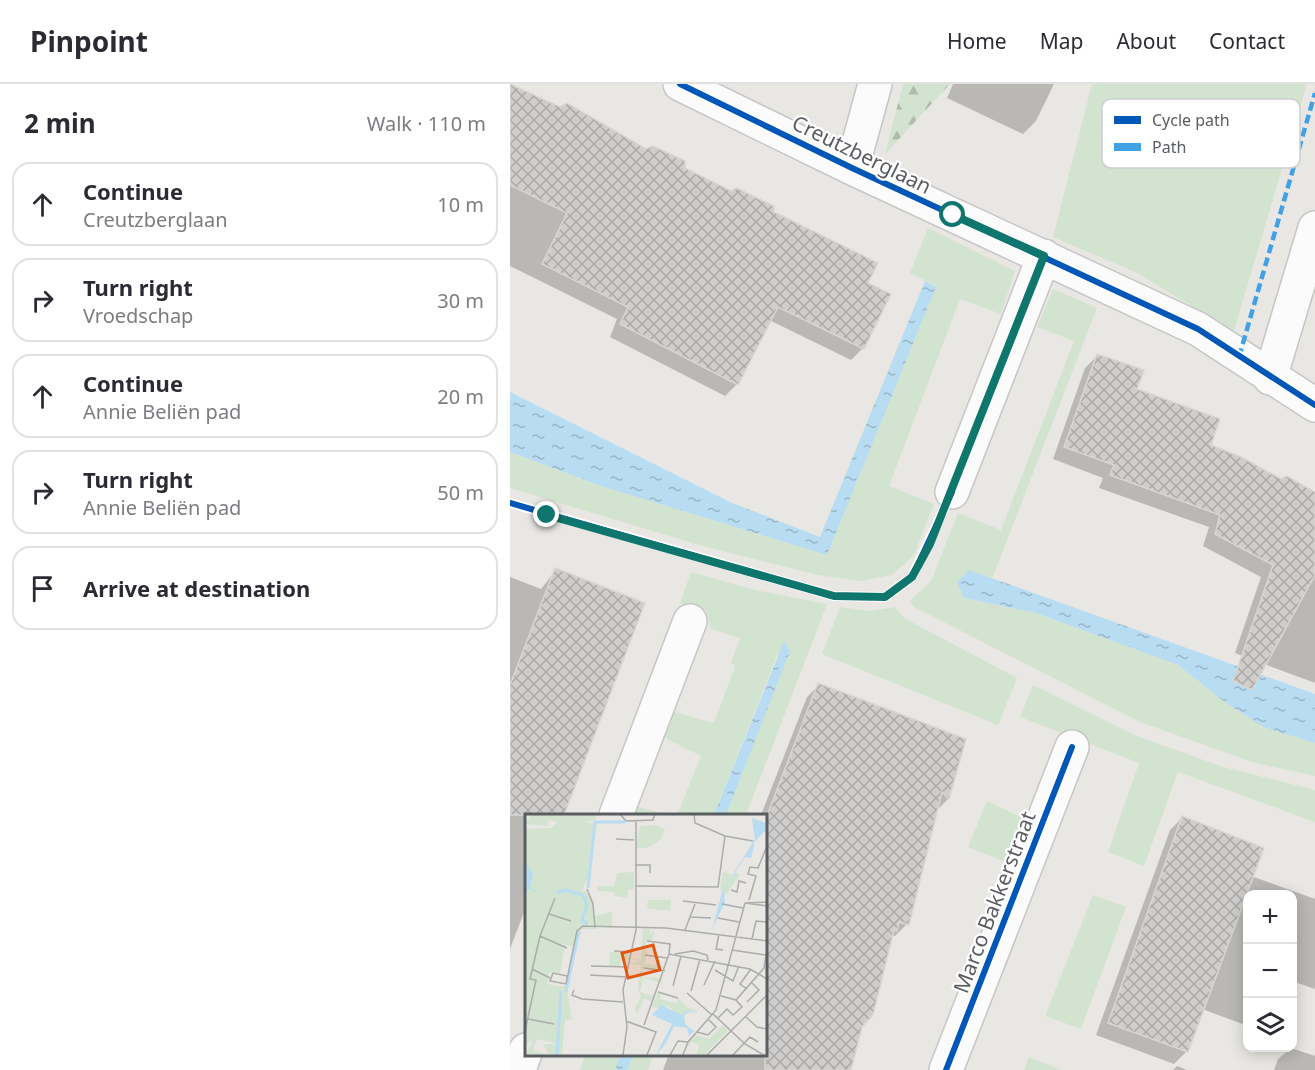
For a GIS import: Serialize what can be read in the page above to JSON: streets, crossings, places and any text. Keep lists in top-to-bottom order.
{
  "streets": {
    "street": ["Creutzberglaan", "Marco Bakkerstraat"]
  },
  "legend": ["Cycle path", "Path"],
  "page": {
    "header": "Pinpoint",
    "nav": [
      "Home",
      "Map",
      "About",
      "Contact"
    ],
    "heading": ["2 min", "Walk · 110 m"],
    "list": [
      ["Continue", "Creutzberglaan", "10 m"],
      ["Turn right", "Vroedschap", "30 m"],
      ["Continue", "Annie Beliën pad", "20 m"],
      ["Turn right", "Annie Beliën pad", "50 m"],
      "Arrive at destination"
    ],
    "map_buttons": ["+", "−"]
  }
}
